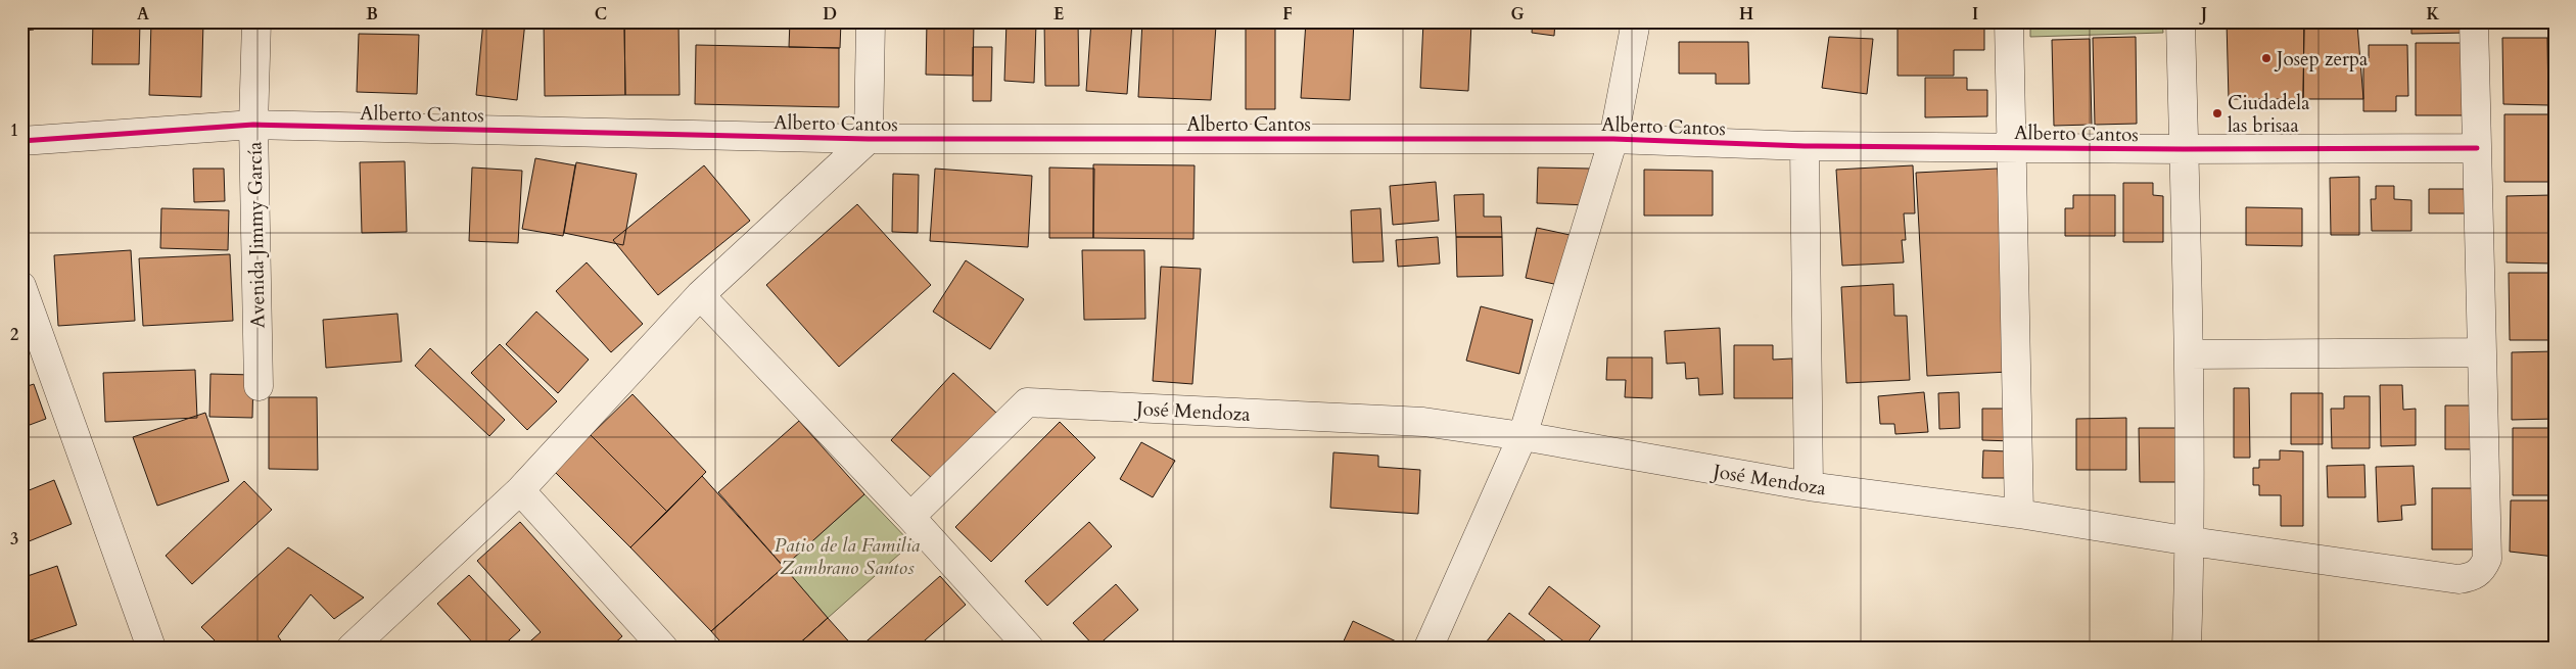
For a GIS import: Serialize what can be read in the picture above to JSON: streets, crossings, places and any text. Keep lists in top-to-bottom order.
{
  "streets": {
    "street": ["Alberto Cantos", "Avenida Jimmy García", "José Mendoza"]
  },
  "crossings": [
    ["Alberto Cantos", "Avenida Jimmy García"],
    ["Alberto Cantos", "José Mendoza"]
  ],
  "parks": ["Patio de la Familia Zambrano Santos"],
  "places": ["Josep zerpa", "Ciudadela las brisaa"],
  "grid": {
    "columns": [
      "A",
      "B",
      "C",
      "D",
      "E",
      "F",
      "G",
      "H",
      "I",
      "J",
      "K"
    ],
    "rows": ["1", "2", "3"]
  }
}
